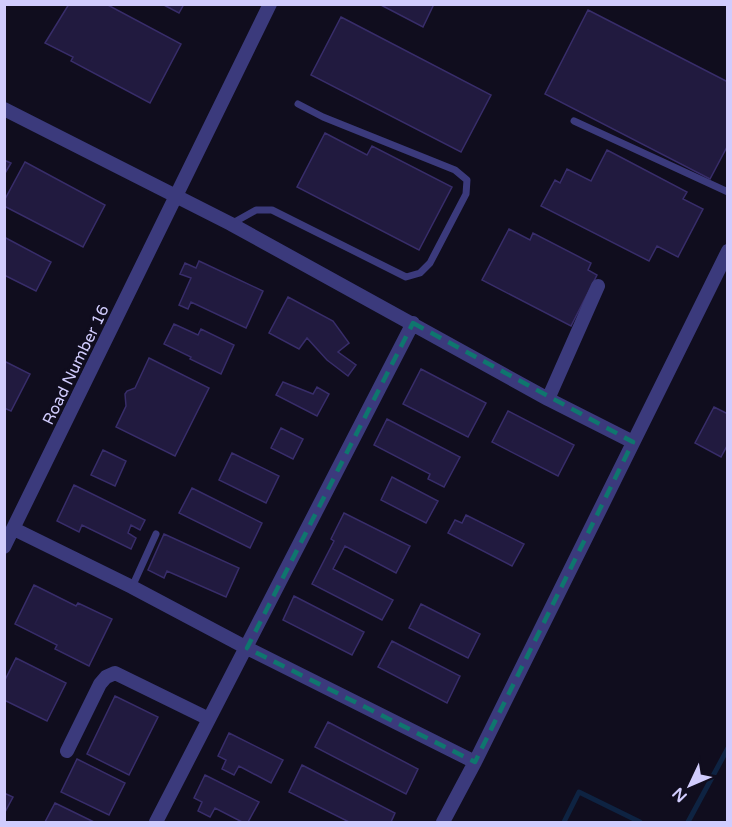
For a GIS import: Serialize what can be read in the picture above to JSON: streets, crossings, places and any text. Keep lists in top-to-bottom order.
{
  "streets": {
    "street": ["Road Number 16"]
  },
  "north": "bottom left"
}
